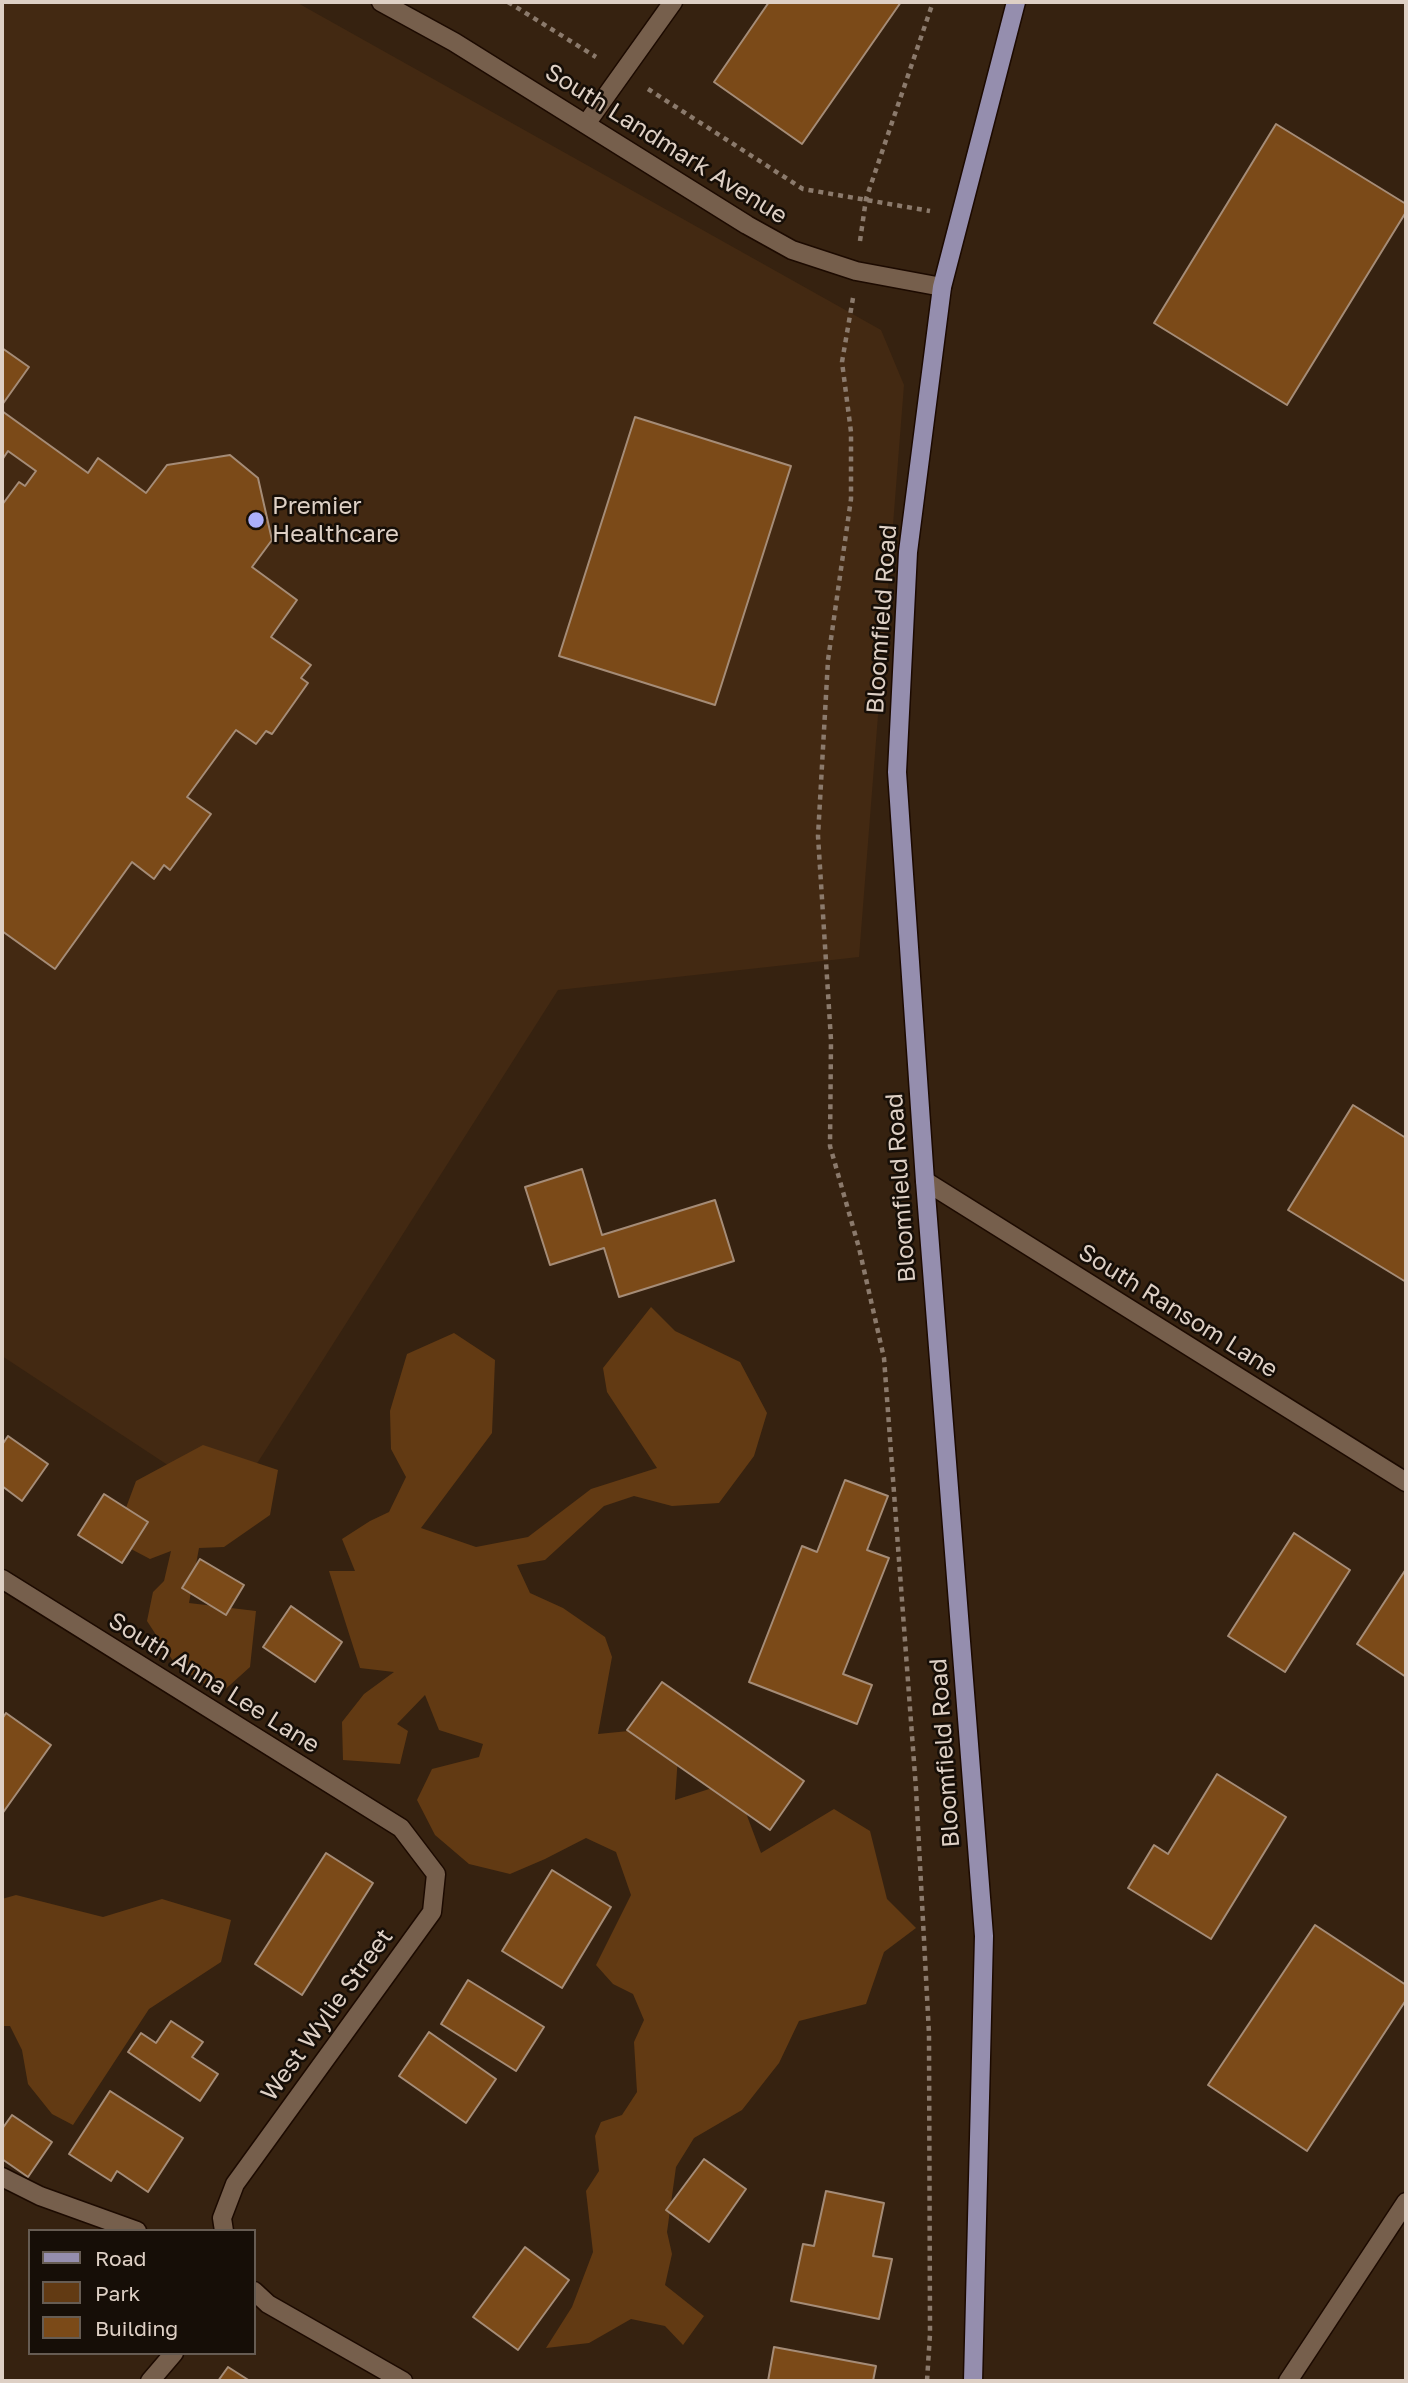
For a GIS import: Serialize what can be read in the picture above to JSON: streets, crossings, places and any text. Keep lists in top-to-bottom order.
{
  "streets": {
    "main road": ["Bloomfield Road"],
    "street": [
      "South Landmark Avenue",
      "South Ransom Lane",
      "South Anna Lee Lane",
      "West Wylie Street"
    ]
  },
  "crossings": [
    ["South Landmark Avenue", "Bloomfield Road"],
    ["Bloomfield Road", "South Ransom Lane"],
    ["South Anna Lee Lane", "West Wylie Street"]
  ],
  "places": ["Premier Healthcare"],
  "legend": ["Road", "Park", "Building"]
}
